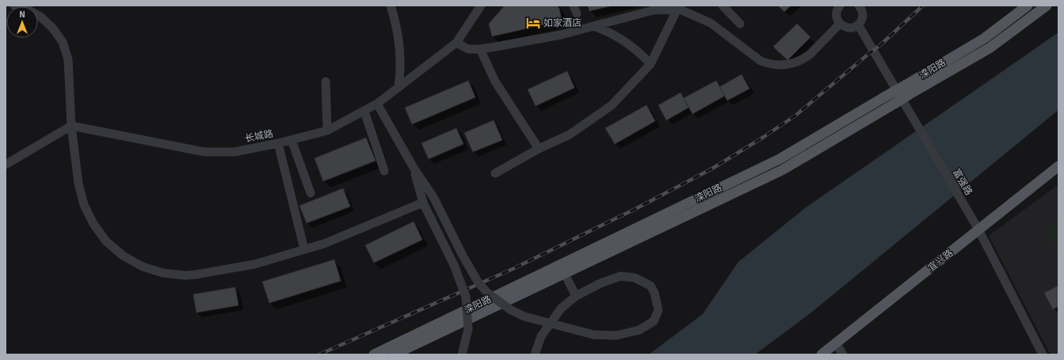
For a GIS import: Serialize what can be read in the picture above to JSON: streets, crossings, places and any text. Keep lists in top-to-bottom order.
{
  "streets": {
    "main road": ["滦阳路", "宜兴路"],
    "street": ["长城路", "富强路"]
  },
  "crossings": [
    ["富强路", "宜兴路"]
  ],
  "places": {
    "hotel": ["如家酒店"]
  },
  "north": "top"
}
